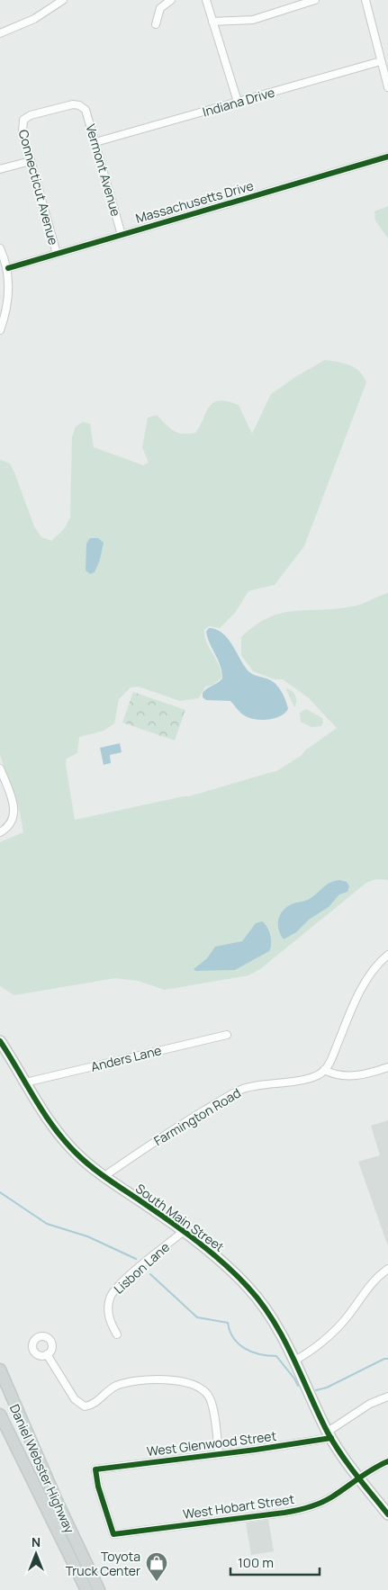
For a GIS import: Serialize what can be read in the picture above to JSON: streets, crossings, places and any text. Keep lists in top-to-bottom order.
{
  "streets": {
    "main road": ["Daniel Webster Highway"],
    "street": [
      "Indiana Drive",
      "Vermont Avenue",
      "Connecticut Avenue",
      "Massachusetts Drive",
      "Anders Lane",
      "Farmington Road",
      "South Main Street",
      "Lisbon Lane",
      "West Glenwood Street",
      "West Hobart Street"
    ]
  },
  "crossings": [
    ["Indiana Drive", "Vermont Avenue"],
    ["Vermont Avenue", "Connecticut Avenue"],
    ["Vermont Avenue", "Massachusetts Drive"],
    ["Connecticut Avenue", "Massachusetts Drive"],
    ["Anders Lane", "South Main Street"],
    ["Farmington Road", "South Main Street"],
    ["South Main Street", "Lisbon Lane"],
    ["South Main Street", "West Glenwood Street"],
    ["South Main Street", "West Hobart Street"],
    ["West Glenwood Street", "West Hobart Street"]
  ],
  "places": {
    "shop": ["Toyota Truck Center"]
  },
  "scale_bar": "100 m",
  "north": "top"
}
